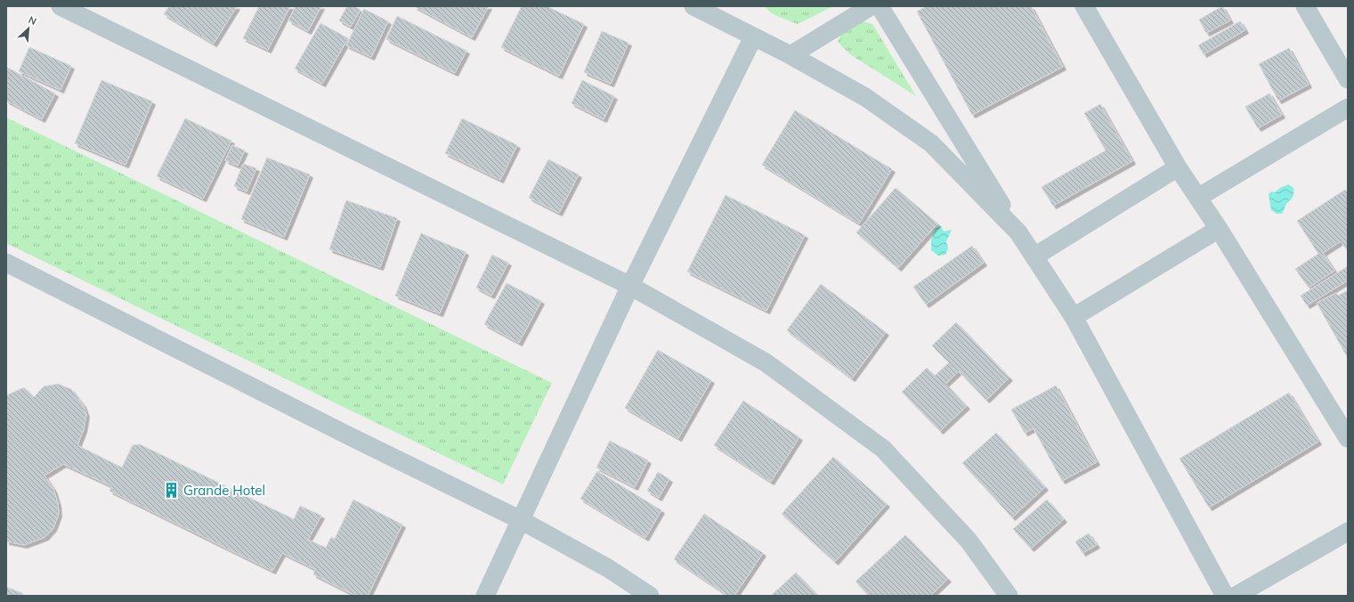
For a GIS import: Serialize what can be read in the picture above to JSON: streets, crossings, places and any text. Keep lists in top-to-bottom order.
{
  "places": {
    "building": ["Grande Hotel"]
  },
  "north": "top right"
}
